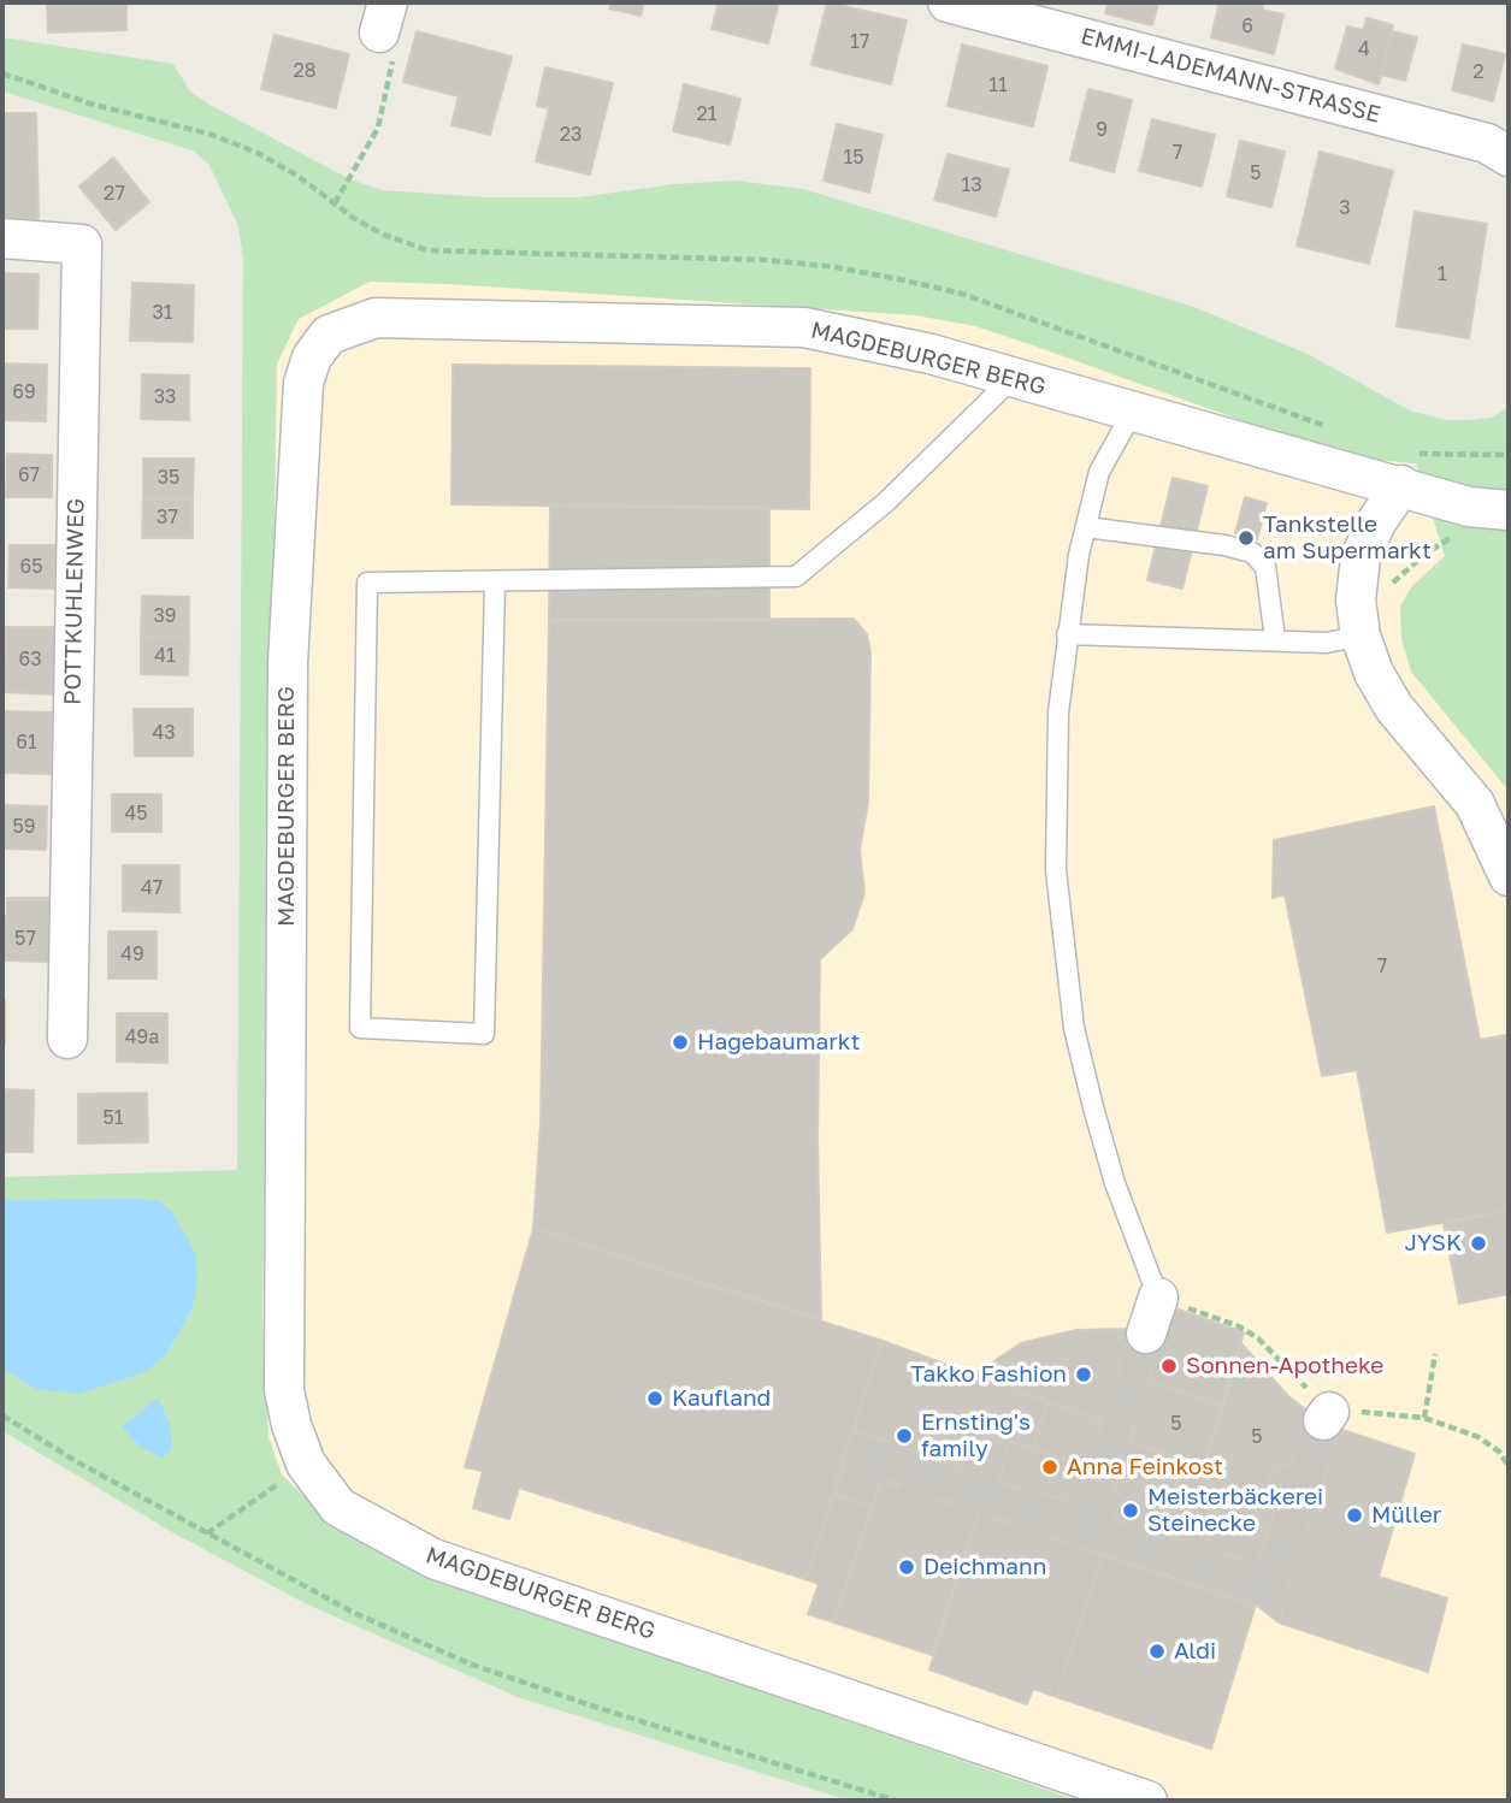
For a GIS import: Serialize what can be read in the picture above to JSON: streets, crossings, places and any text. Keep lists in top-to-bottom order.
{
  "streets": {
    "street": ["EMMI-LADEMANN-STRASSE", "MAGDEBURGER BERG", "POTTKUHLENWEG"]
  },
  "places": [
    "Tankstelle am Supermarkt",
    "Hagebaumarkt",
    "JYSK",
    "Sonnen-Apotheke",
    "Takko Fashion",
    "Kaufland",
    "Ernsting's family",
    "Anna Feinkost",
    "Meisterbäckerei Steinecke",
    "Müller",
    "Deichmann",
    "Aldi"
  ],
  "house_numbers": [
    "6",
    "17",
    "4",
    "28",
    "2",
    "11",
    "21",
    "9",
    "23",
    "7",
    "15",
    "5",
    "13",
    "27",
    "3",
    "1",
    "31",
    "69",
    "33",
    "67",
    "35",
    "37",
    "65",
    "39",
    "41",
    "63",
    "43",
    "61",
    "45",
    "59",
    "47",
    "57",
    "49",
    "7",
    "49a",
    "51",
    "5",
    "5"
  ]
}
